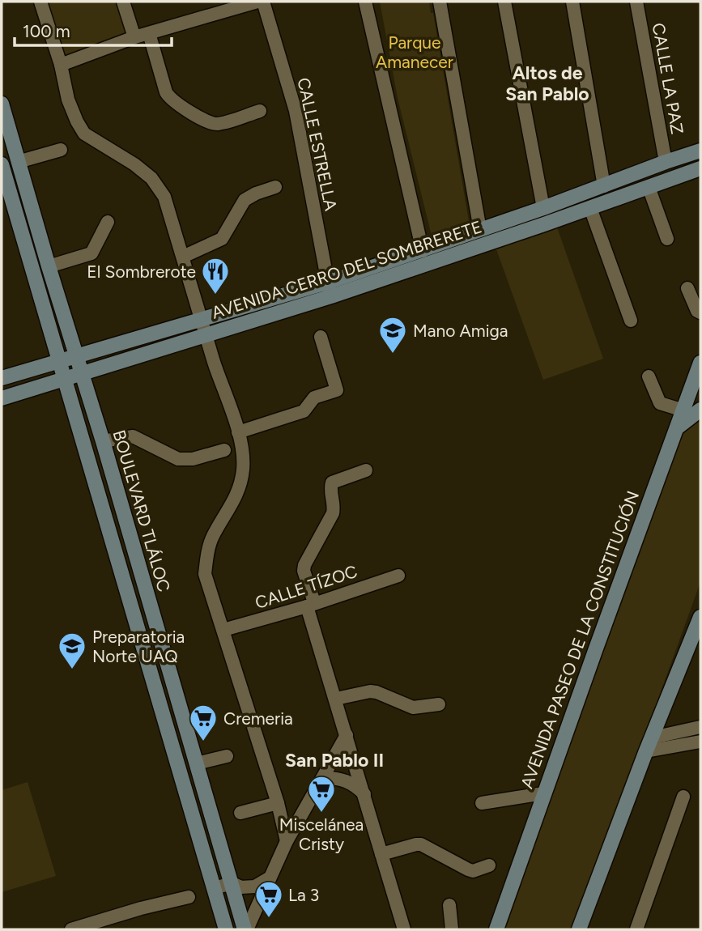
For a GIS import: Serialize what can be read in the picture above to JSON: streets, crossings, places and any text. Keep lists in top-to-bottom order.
{
  "streets": {
    "street": [
      "CALLE LA PAZ",
      "CALLE ESTRELLA",
      "AVENIDA CERRO DEL SOMBRERETE",
      "BOULEVARD TLÁLOC",
      "CALLE TÍZOC",
      "AVENIDA PASEO DE LA CONSTITUCIÓN"
    ]
  },
  "crossings": [
    ["CALLE LA PAZ", "AVENIDA CERRO DEL SOMBRERETE"],
    ["CALLE ESTRELLA", "AVENIDA CERRO DEL SOMBRERETE"],
    ["AVENIDA CERRO DEL SOMBRERETE", "BOULEVARD TLÁLOC"]
  ],
  "districts": ["Altos de San Pablo", "San Pablo II"],
  "parks": ["Parque Amanecer"],
  "places": {
    "restaurant": ["El Sombrerote"],
    "school or university": ["Mano Amiga", "Preparatoria Norte UAQ"],
    "supermarket": ["Cremeria", "Miscelánea Cristy", "La 3"]
  },
  "scale_bar": "100 m"
}
